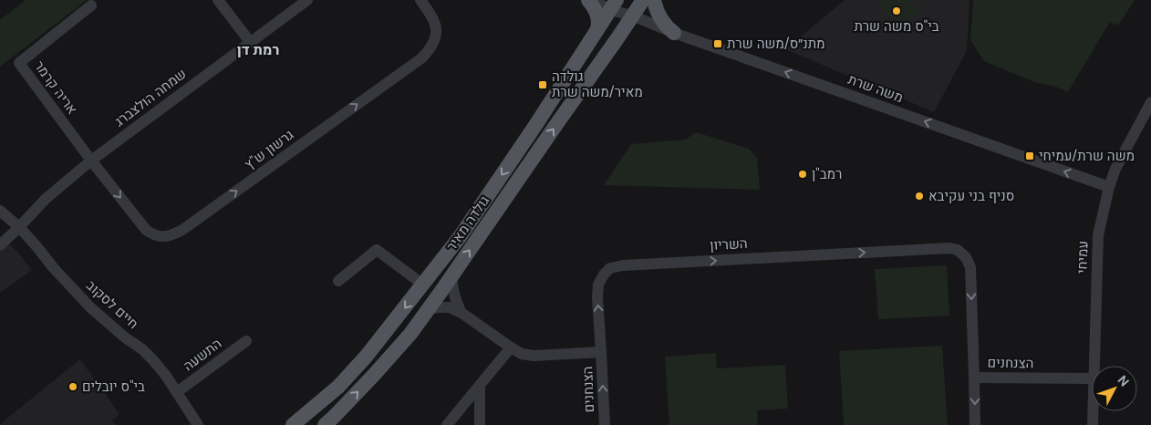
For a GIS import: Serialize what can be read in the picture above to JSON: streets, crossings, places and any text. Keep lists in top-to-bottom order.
{
  "streets": {
    "main road": ["גולדה מאיר"],
    "street": [
      "אריה קרמר",
      "משה שרת",
      "שמחה הולצברג",
      "גרשון ש\"ץ",
      "השריון",
      "עמיחי",
      "חיים לסקוב",
      "התשעה",
      "הצנחנים"
    ]
  },
  "crossings": [
    ["אריה קרמר", "שמחה הולצברג"],
    ["אריה קרמר", "גרשון ש\"ץ"],
    ["משה שרת", "גולדה מאיר"],
    ["משה שרת", "עמיחי"],
    ["שמחה הולצברג", "גרשון ש\"ץ"],
    ["שמחה הולצברג", "חיים לסקוב"],
    ["השריון", "הצנחנים"],
    ["חיים לסקוב", "התשעה"]
  ],
  "one_way": ["משה שרת"],
  "districts": ["רמת דן"],
  "places": {
    "other": [
      "בי\"ס משה שרת",
      "רמב\"ן",
      "סניף בני עקיבא",
      "בי\"ס יובלים"
    ],
    "transit": ["מתנ״ס/משה שרת", "גולדה מאיר/משה שרת", "משה שרת/עמיחי"]
  },
  "north": "top right"
}
